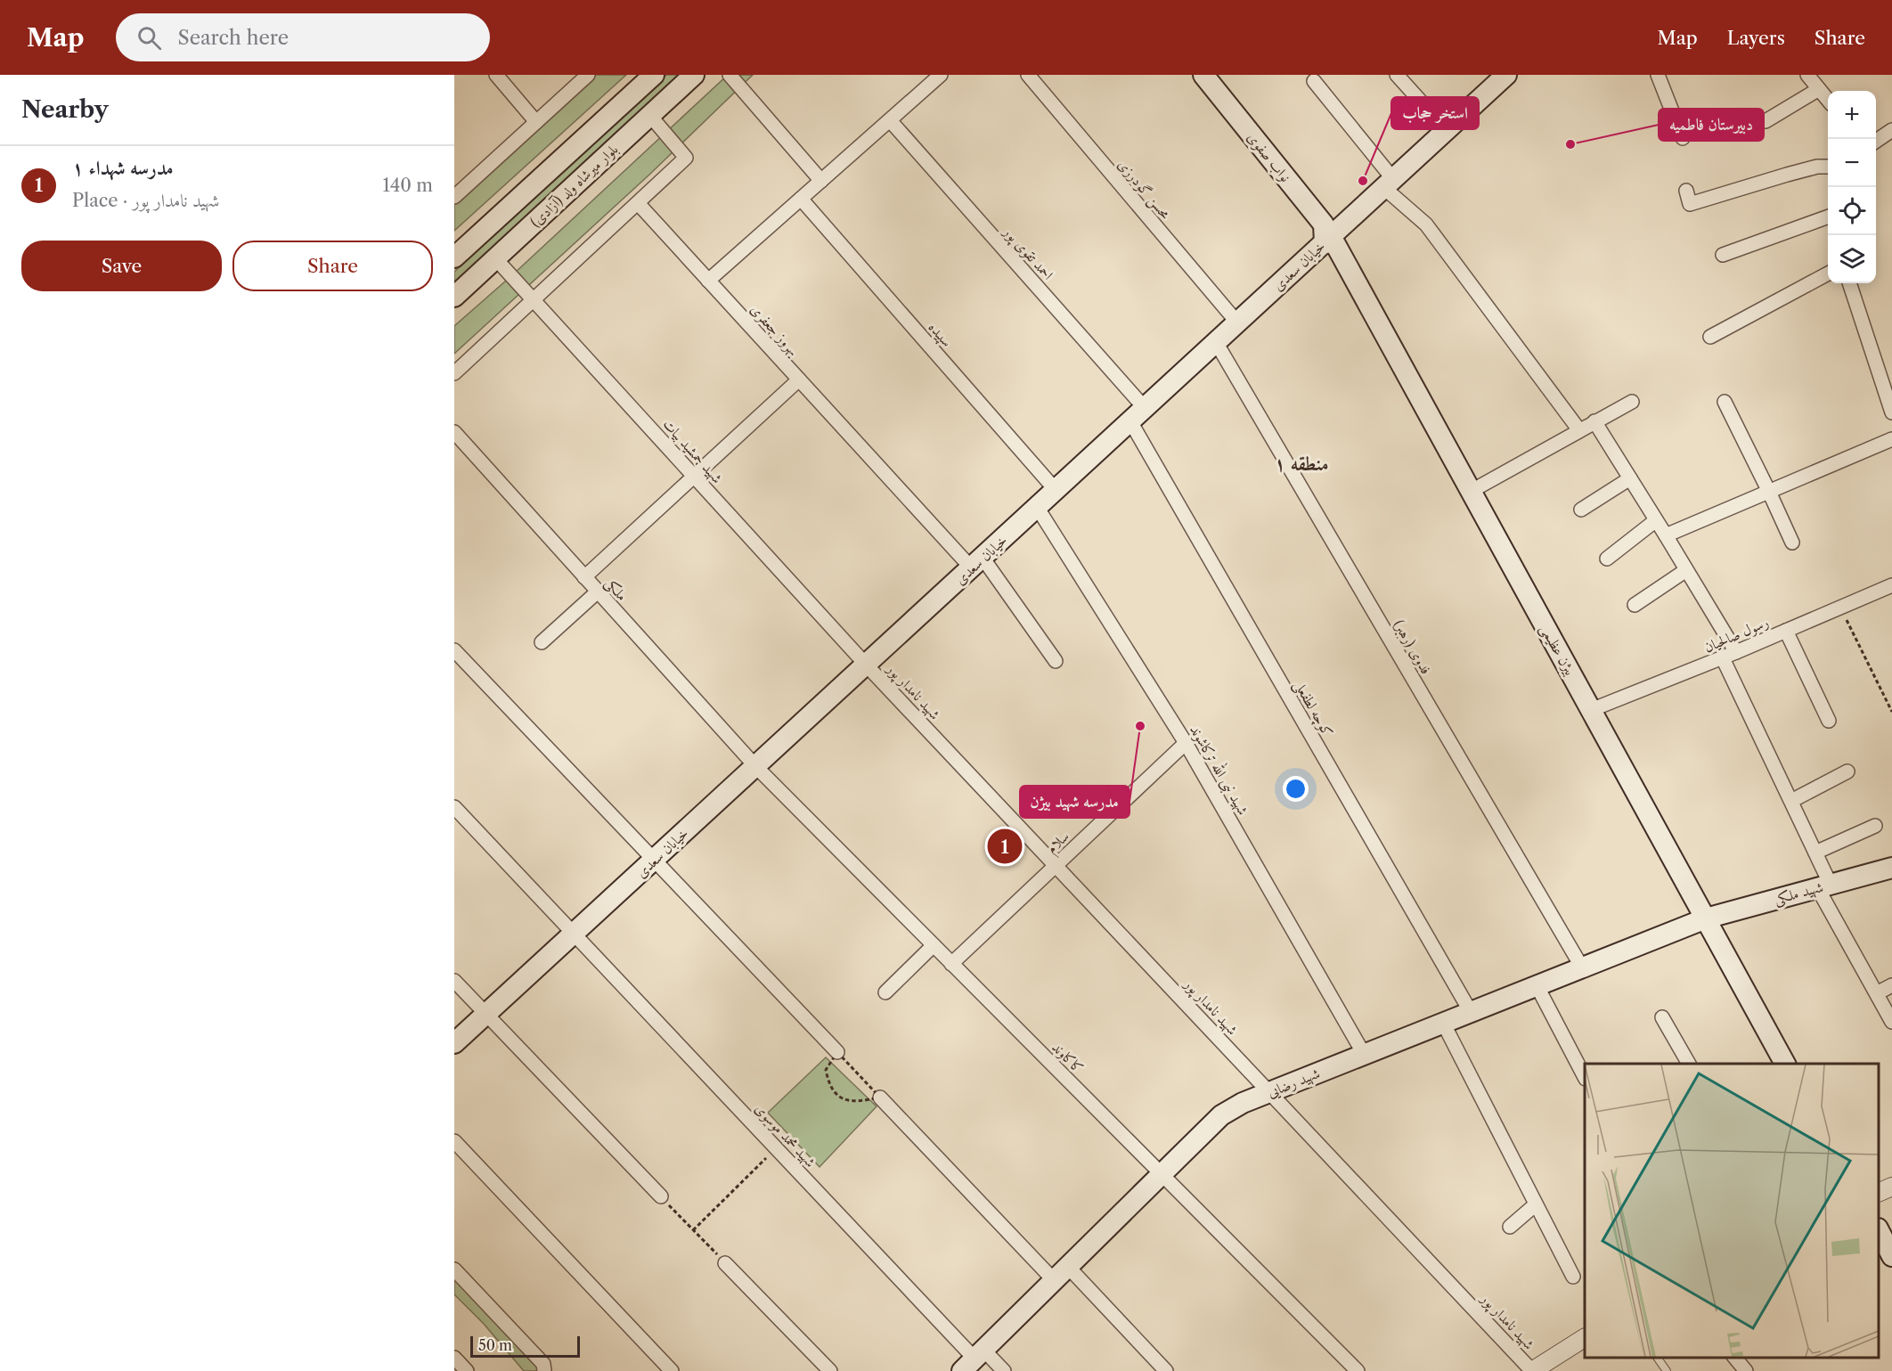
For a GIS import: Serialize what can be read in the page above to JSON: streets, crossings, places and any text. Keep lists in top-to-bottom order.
{
  "streets": {
    "main road": [
      "نواب صفوی",
      "بلوار میرشاه ولد (آزادی)",
      "خیابان سعدی",
      "بیژن عظیمی",
      "شهید ملکی",
      "شهید رضایی"
    ],
    "street": [
      "محسن گودرزی",
      "احمد تقوی پور",
      "بهروز جعفری",
      "سپیده",
      "شهید جمشید بیات",
      "ملکی",
      "رسول صالحیان",
      "فدوی (رهبر)",
      "شهید نامدار پور",
      "کوچه لطفعلی",
      "شهید نبی الله ترکاشوند",
      "سلام",
      "کاکاوند",
      "شهید محمد موسوی"
    ]
  },
  "crossings": [
    ["نواب صفوی", "خیابان سعدی"],
    ["نواب صفوی", "بیژن عظیمی"],
    ["بلوار میرشاه ولد (آزادی)", "شهید جمشید بیات"],
    ["محسن گودرزی", "خیابان سعدی"],
    ["احمد تقوی پور", "خیابان سعدی"],
    ["احمد تقوی پور", "کوچه لطفعلی"],
    ["خیابان سعدی", "بهروز جعفری"],
    ["خیابان سعدی", "سپیده"],
    ["خیابان سعدی", "شهید جمشید بیات"],
    ["خیابان سعدی", "ملکی"],
    ["خیابان سعدی", "فدوی (رهبر)"],
    ["خیابان سعدی", "بیژن عظیمی"],
    ["خیابان سعدی", "شهید نامدار پور"],
    ["خیابان سعدی", "کوچه لطفعلی"],
    ["خیابان سعدی", "شهید نبی الله ترکاشوند"],
    ["خیابان سعدی", "کاکاوند"],
    ["خیابان سعدی", "شهید محمد موسوی"],
    ["شهید جمشید بیات", "شهید نامدار پور"],
    ["ملکی", "کاکاوند"],
    ["رسول صالحیان", "بیژن عظیمی"],
    ["فدوی (رهبر)", "شهید رضایی"],
    ["بیژن عظیمی", "شهید ملکی"],
    ["بیژن عظیمی", "شهید رضایی"],
    ["شهید نامدار پور", "سلام"],
    ["شهید نامدار پور", "شهید رضایی"],
    ["کوچه لطفعلی", "شهید رضایی"],
    ["شهید نبی الله ترکاشوند", "سلام"],
    ["شهید نبی الله ترکاشوند", "شهید رضایی"],
    ["سلام", "کاکاوند"],
    ["شهید ملکی", "شهید رضایی"],
    ["کاکاوند", "شهید رضایی"],
    ["شهید رضایی", "شهید محمد موسوی"]
  ],
  "districts": ["منطقه ۱"],
  "places": ["دبیرستان فاطمیه", "استخر حجاب", "مدرسه شهید بیژن"],
  "scale_bar": "50 m",
  "page": {
    "header": "Map",
    "search": "Search here",
    "nav": ["Map", "Layers", "Share"],
    "heading": "Nearby",
    "map_buttons": ["+", "−"],
    "list": [
      {
        "mark": "1",
        "name": "مدرسه شهداء ۱",
        "note": "Place · شهید نامدار پور",
        "value": "140 m"
      }
    ],
    "buttons": ["Save", "Share"],
    "pins": "1",
    "scale": "50 m"
  }
}
